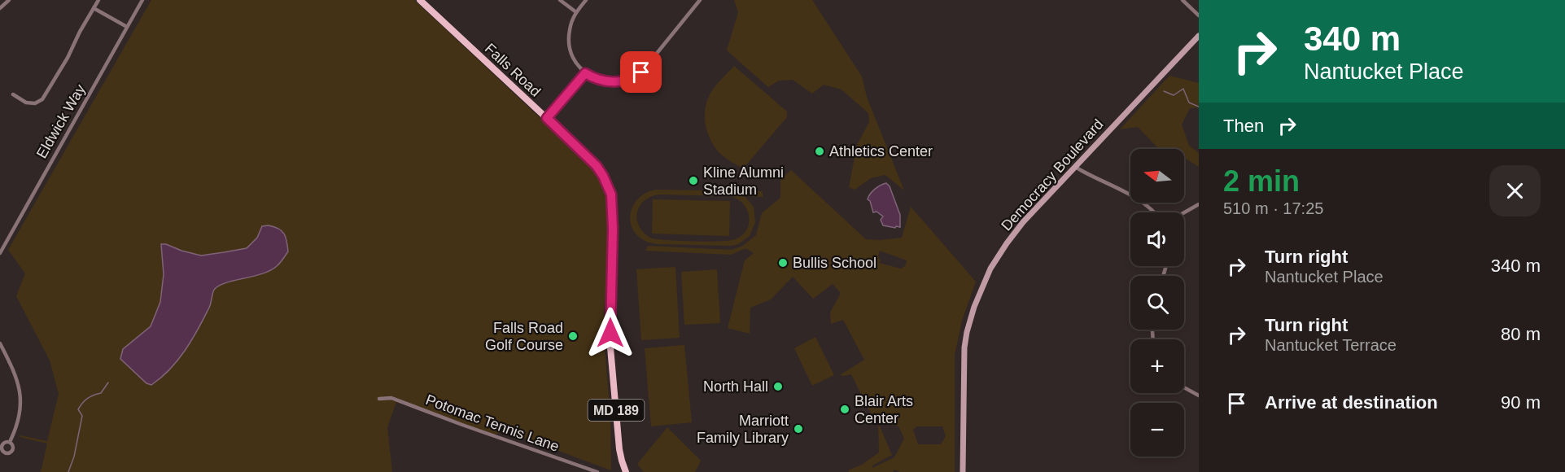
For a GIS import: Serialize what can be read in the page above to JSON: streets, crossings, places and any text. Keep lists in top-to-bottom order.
{
  "streets": {
    "main road": ["Falls Road", "Democracy Boulevard", "MD 189"],
    "street": ["Eldwick Way", "Potomac Tennis Lane"]
  },
  "places": [
    "Athletics Center",
    "Kline Alumni Stadium",
    "Bullis School",
    "Falls Road Golf Course",
    "North Hall",
    "Blair Arts Center",
    "Marriott Family Library"
  ],
  "north": "left",
  "page": {
    "turn": ["340 m", "Nantucket Place"],
    "then": "Then",
    "map_buttons": ["+", "−"],
    "heading": ["2 min", "510 m · 17:25"],
    "list": [
      {
        "name": "Turn right",
        "note": "Nantucket Place",
        "value": "340 m"
      },
      {
        "name": "Turn right",
        "note": "Nantucket Terrace",
        "value": "80 m"
      },
      {
        "name": "Arrive at destination",
        "value": "90 m"
      }
    ]
  }
}
